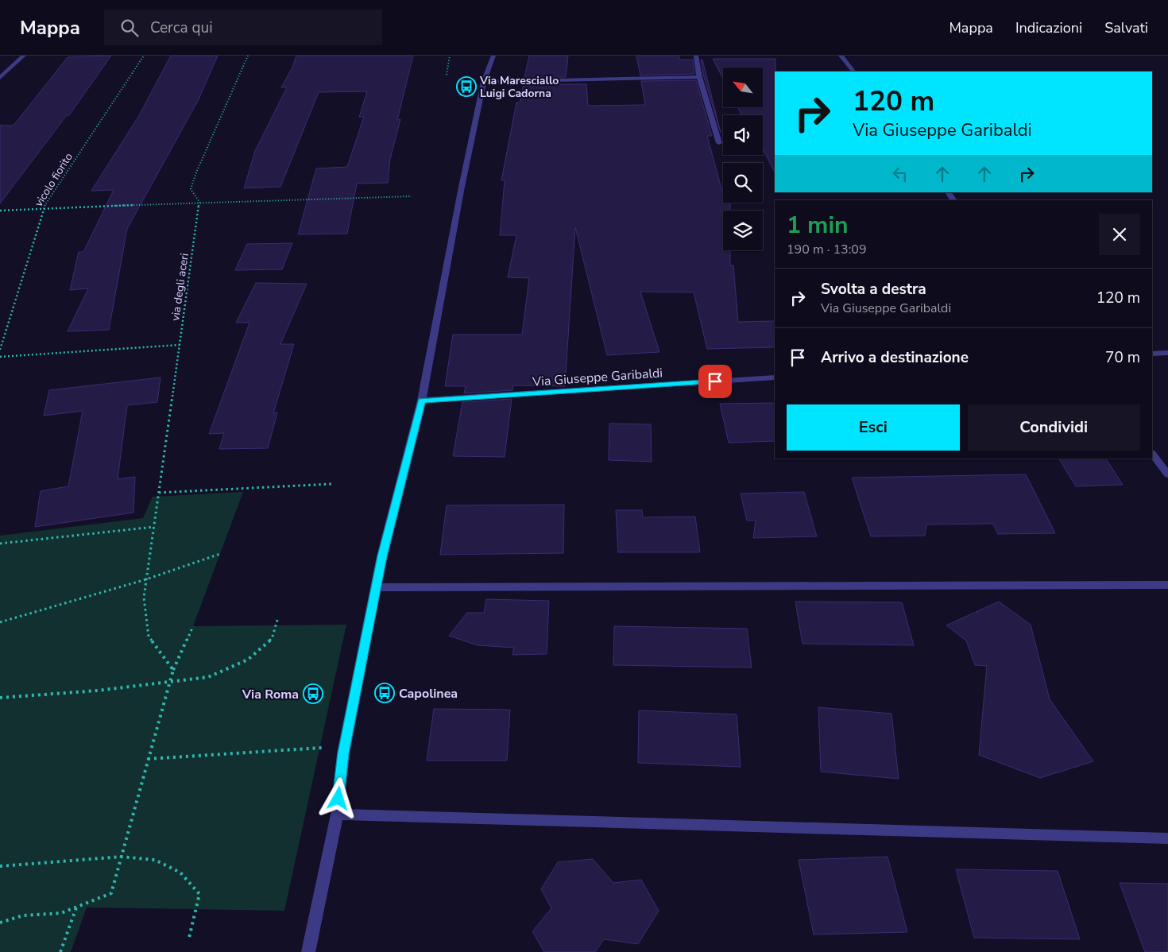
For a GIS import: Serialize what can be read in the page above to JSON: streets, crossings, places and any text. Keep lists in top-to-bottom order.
{
  "streets": {
    "street": ["Via Giuseppe Garibaldi"],
    "path": ["vicolo fiorito", "via degli aceri"]
  },
  "places": {
    "bus stop": ["Via Maresciallo Luigi Cadorna", "Capolinea", "Via Roma"]
  },
  "north": "top left",
  "page": {
    "header": "Mappa",
    "search": "Cerca qui",
    "nav": ["Mappa", "Indicazioni", "Salvati"],
    "turn": ["120 m", "Via Giuseppe Garibaldi"],
    "heading": ["1 min", "190 m · 13:09"],
    "list": [
      {
        "name": "Svolta a destra",
        "note": "Via Giuseppe Garibaldi",
        "value": "120 m"
      },
      {
        "name": "Arrivo a destinazione",
        "value": "70 m"
      }
    ],
    "buttons": ["Esci", "Condividi"]
  }
}
